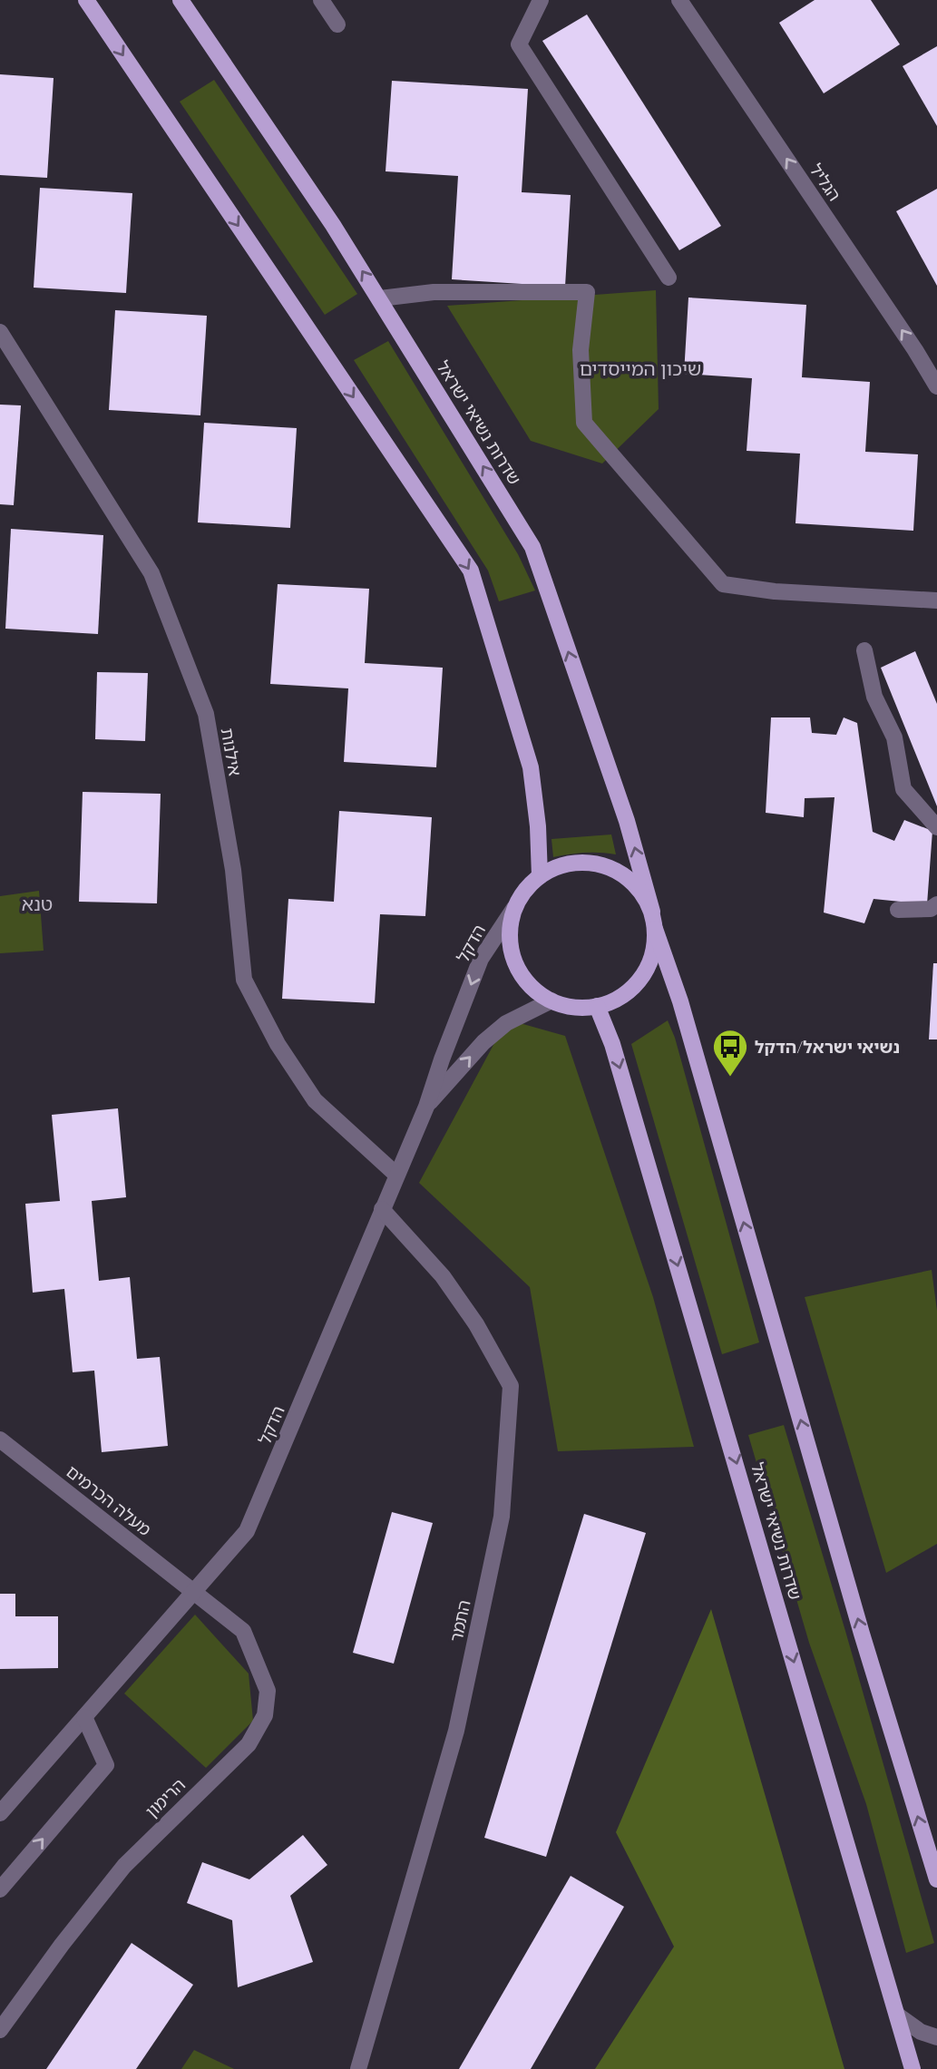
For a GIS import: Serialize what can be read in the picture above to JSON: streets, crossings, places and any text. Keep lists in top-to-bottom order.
{
  "streets": {
    "main road": ["שדרות נשיאי ישראל"],
    "street": [
      "הגליל",
      "אילנות",
      "הדקל",
      "מעלה הכרמים",
      "התמר",
      "הרימון"
    ]
  },
  "crossings": [
    ["שדרות נשיאי ישראל", "הדקל"],
    ["אילנות", "הדקל"],
    ["הדקל", "מעלה הכרמים"],
    ["הדקל", "התמר"],
    ["הדקל", "הרימון"],
    ["מעלה הכרמים", "הרימון"]
  ],
  "one_way": ["הגליל"],
  "districts": ["שיכון המייסדים", "טנא"],
  "places": {
    "bus stop": ["נשיאי ישראל/הדקל"]
  }
}
